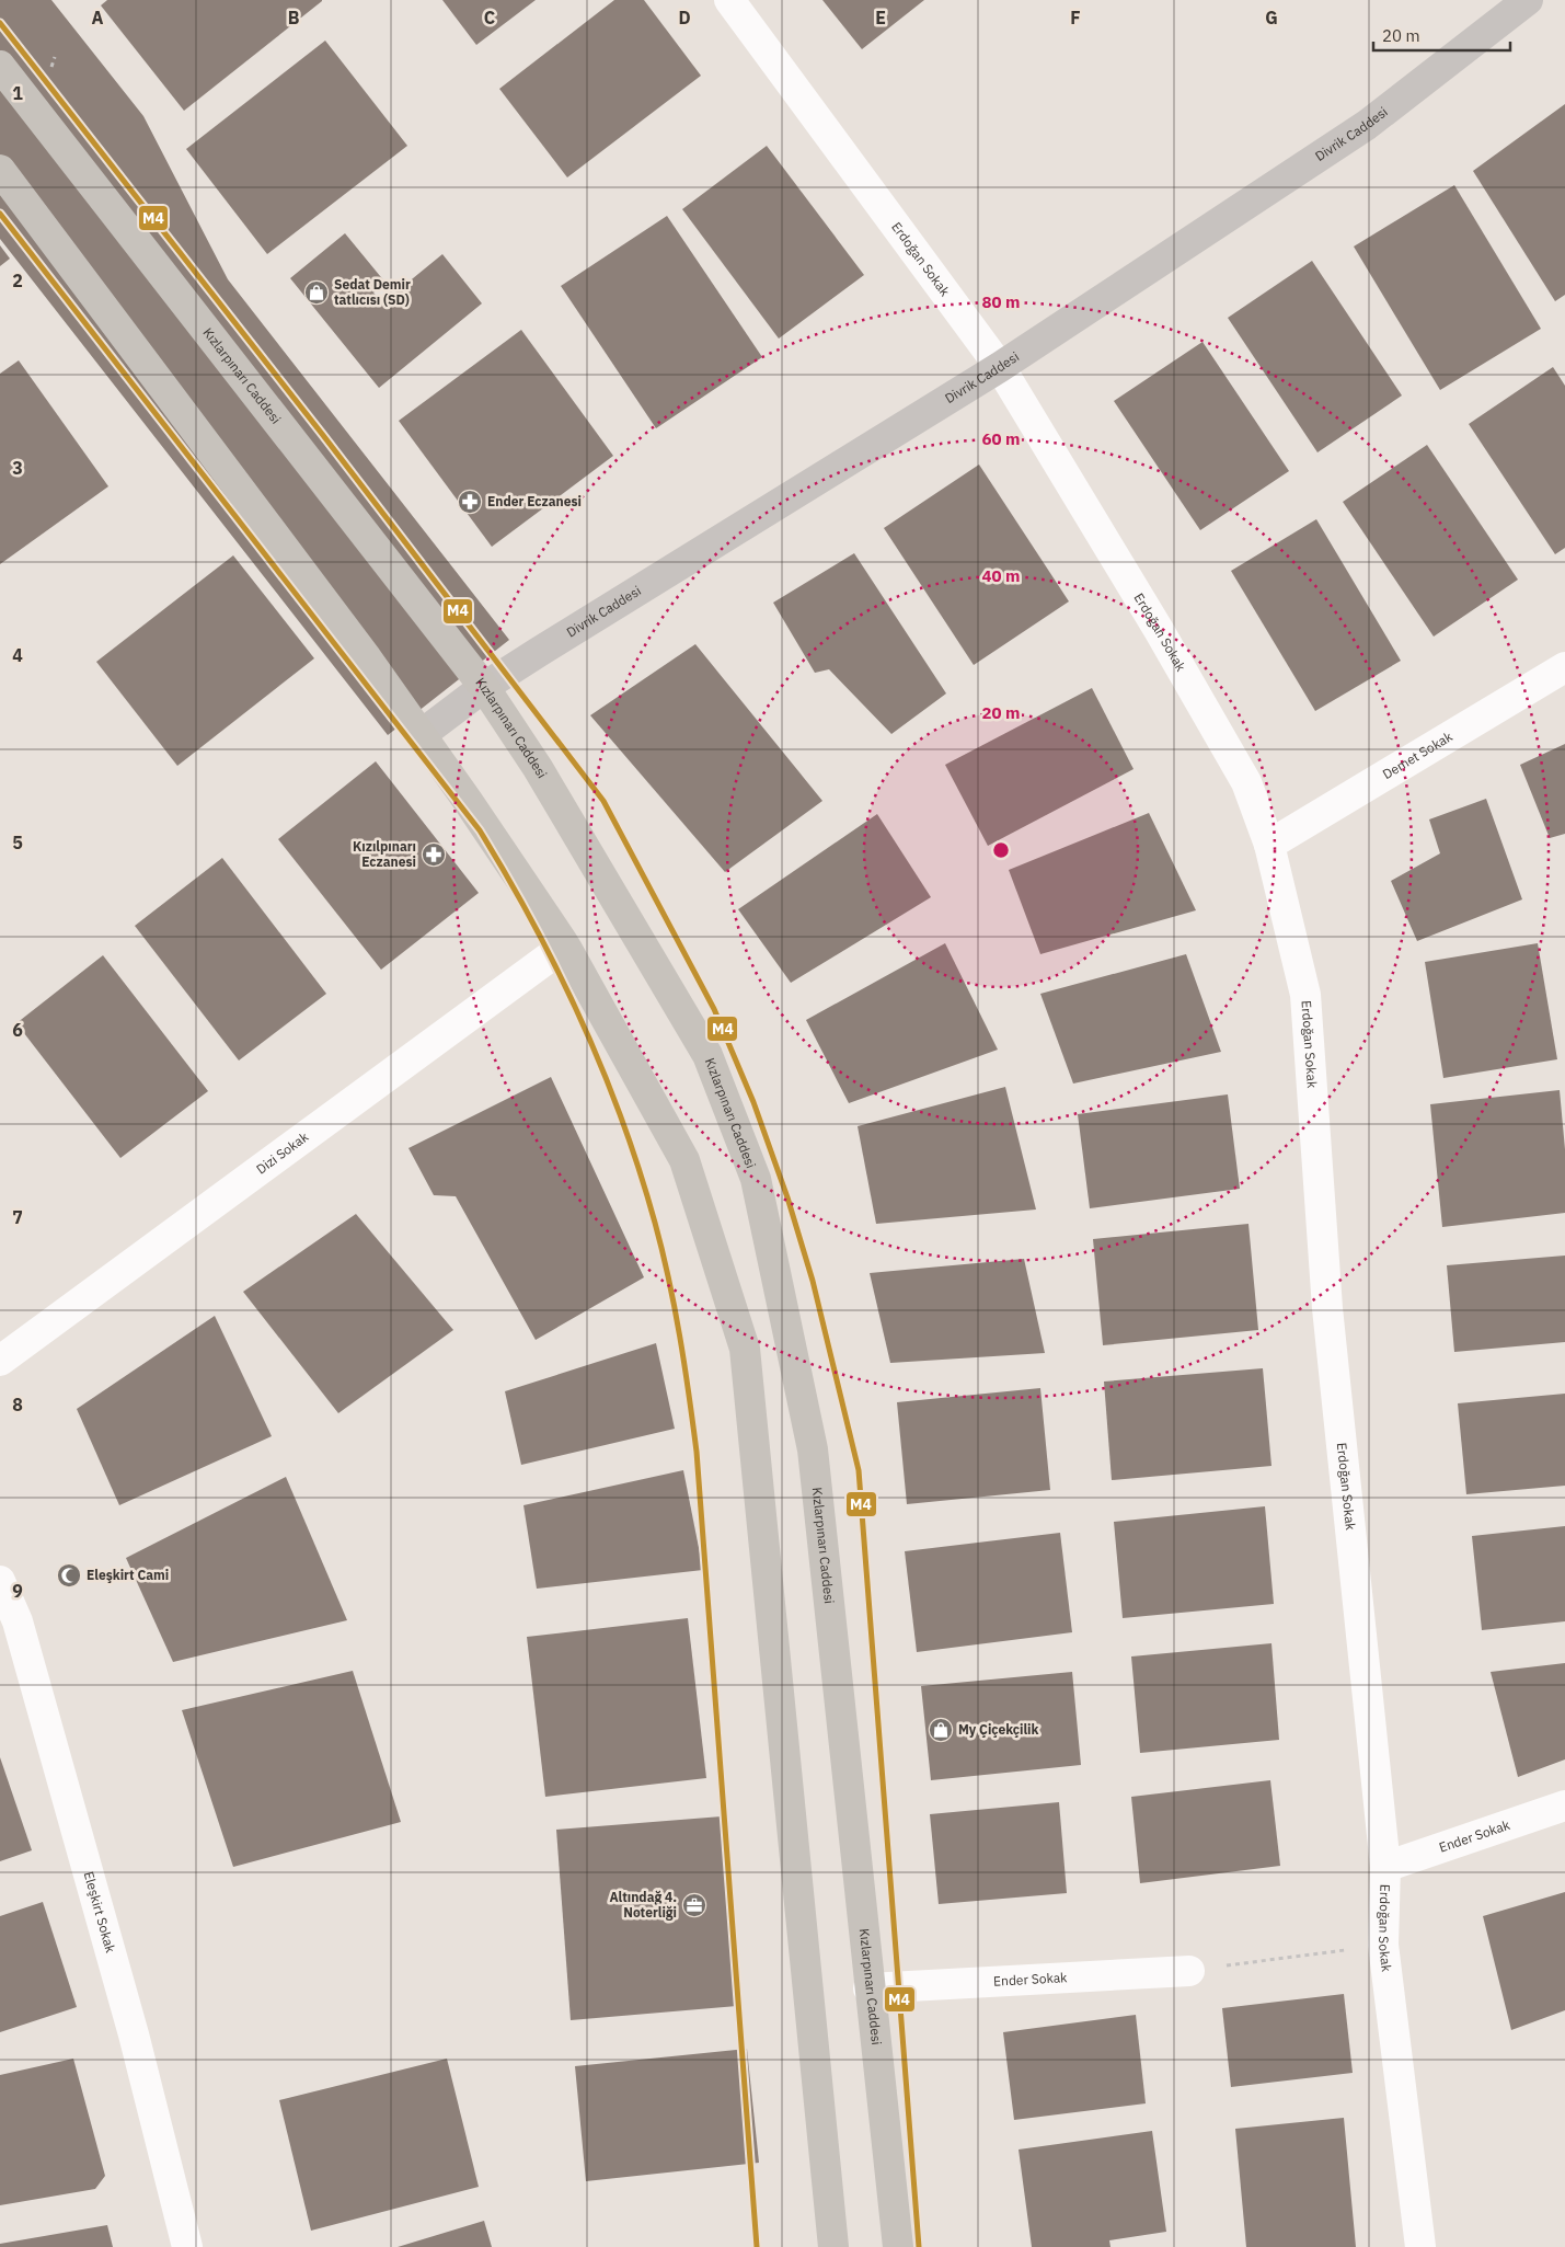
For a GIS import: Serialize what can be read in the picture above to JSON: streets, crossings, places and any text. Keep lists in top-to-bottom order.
{
  "streets": {
    "main road": ["Kızlarpınarı Caddesi"],
    "street": [
      "Divrik Caddesi",
      "Erdoğan Sokak",
      "Demet Sokak",
      "Dizi Sokak",
      "Ender Sokak",
      "Eleşkirt Sokak"
    ]
  },
  "crossings": [
    ["Divrik Caddesi", "Erdoğan Sokak"],
    ["Divrik Caddesi", "Kızlarpınarı Caddesi"],
    ["Erdoğan Sokak", "Demet Sokak"],
    ["Erdoğan Sokak", "Ender Sokak"],
    ["Kızlarpınarı Caddesi", "Ender Sokak"]
  ],
  "places": {
    "shop": ["Sedat Demir tatlıcısı (SD)", "My Çiçekçilik"],
    "pharmacy": ["Ender Eczanesi", "Kızılpınarı Eczanesi"],
    "mosque": ["Eleşkirt Cami"],
    "office": ["Altındağ 4. Noterliği"]
  },
  "lines": ["transit line M4"],
  "scale_bar": "20 m",
  "grid": {
    "columns": [
      "A",
      "B",
      "C",
      "D",
      "E",
      "F",
      "G"
    ],
    "rows": [
      "1",
      "2",
      "3",
      "4",
      "5",
      "6",
      "7",
      "8",
      "9"
    ]
  },
  "rings": [
    "80 m",
    "60 m",
    "40 m",
    "20 m"
  ]
}
